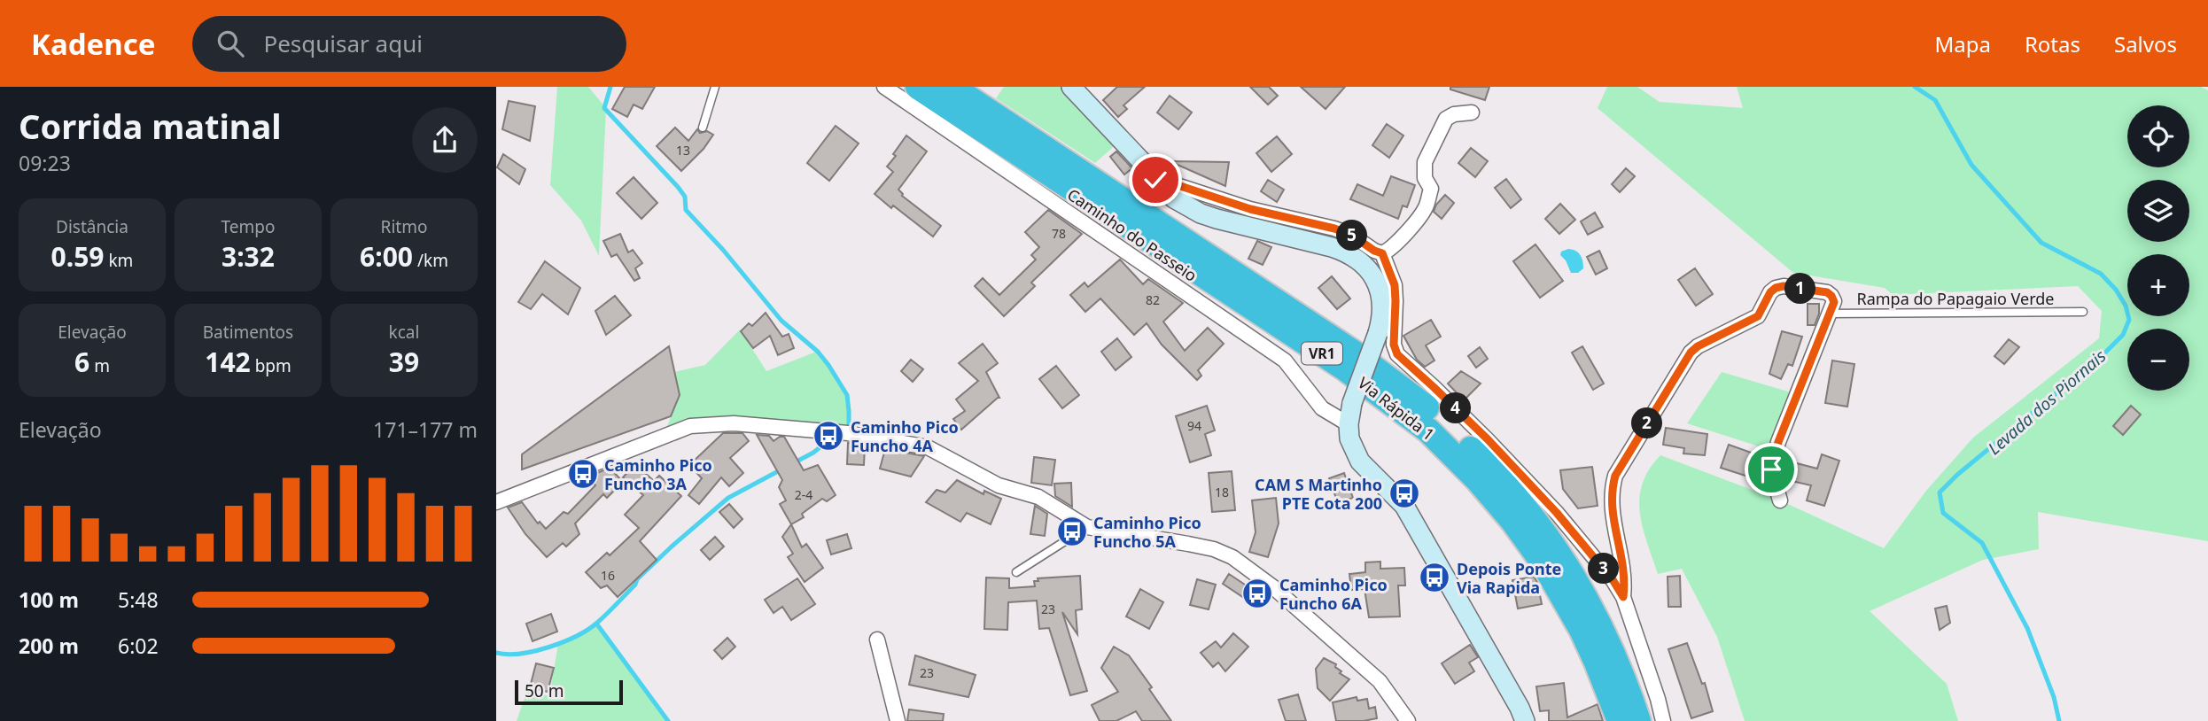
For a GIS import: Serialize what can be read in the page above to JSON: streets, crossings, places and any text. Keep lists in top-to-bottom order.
{
  "streets": {
    "highway": ["VR1", "Via Rápida 1"],
    "street": ["Caminho do Passeio"],
    "lane": ["Rampa do Papagaio Verde"]
  },
  "water": ["Levada dos Piornais"],
  "places": {
    "bus stop": [
      "Caminho Pico Funcho 4A",
      "Caminho Pico Funcho 3A",
      "CAM S Martinho PTE Cota 200",
      "Caminho Pico Funcho 5A",
      "Depois Ponte Via Rapida",
      "Caminho Pico Funcho 6A"
    ]
  },
  "house_numbers": [
    "13",
    "78",
    "82",
    "94",
    "18",
    "2-4",
    "16",
    "23",
    "23"
  ],
  "scale_bar": "50 m",
  "page": {
    "header": "Kadence",
    "search": "Pesquisar aqui",
    "nav": ["Mapa", "Rotas", "Salvos"],
    "heading": ["Corrida matinal", "09:23"],
    "map_buttons": ["+", "−"],
    "stats": [
      ["Distância", "0.59 km"],
      ["Tempo", "3:32"],
      ["Ritmo", "6:00 /km"],
      ["Elevação", "6 m"],
      ["Batimentos", "142 bpm"],
      ["kcal", "39"]
    ],
    "pins": [
      "5",
      "1",
      "4",
      "2",
      "3"
    ],
    "chart": ["Elevação", "171–177 m"],
    "list": [
      {
        "name": "100 m",
        "note": "5:48"
      },
      {
        "name": "200 m",
        "note": "6:02"
      }
    ],
    "scale": "50 m"
  }
}
